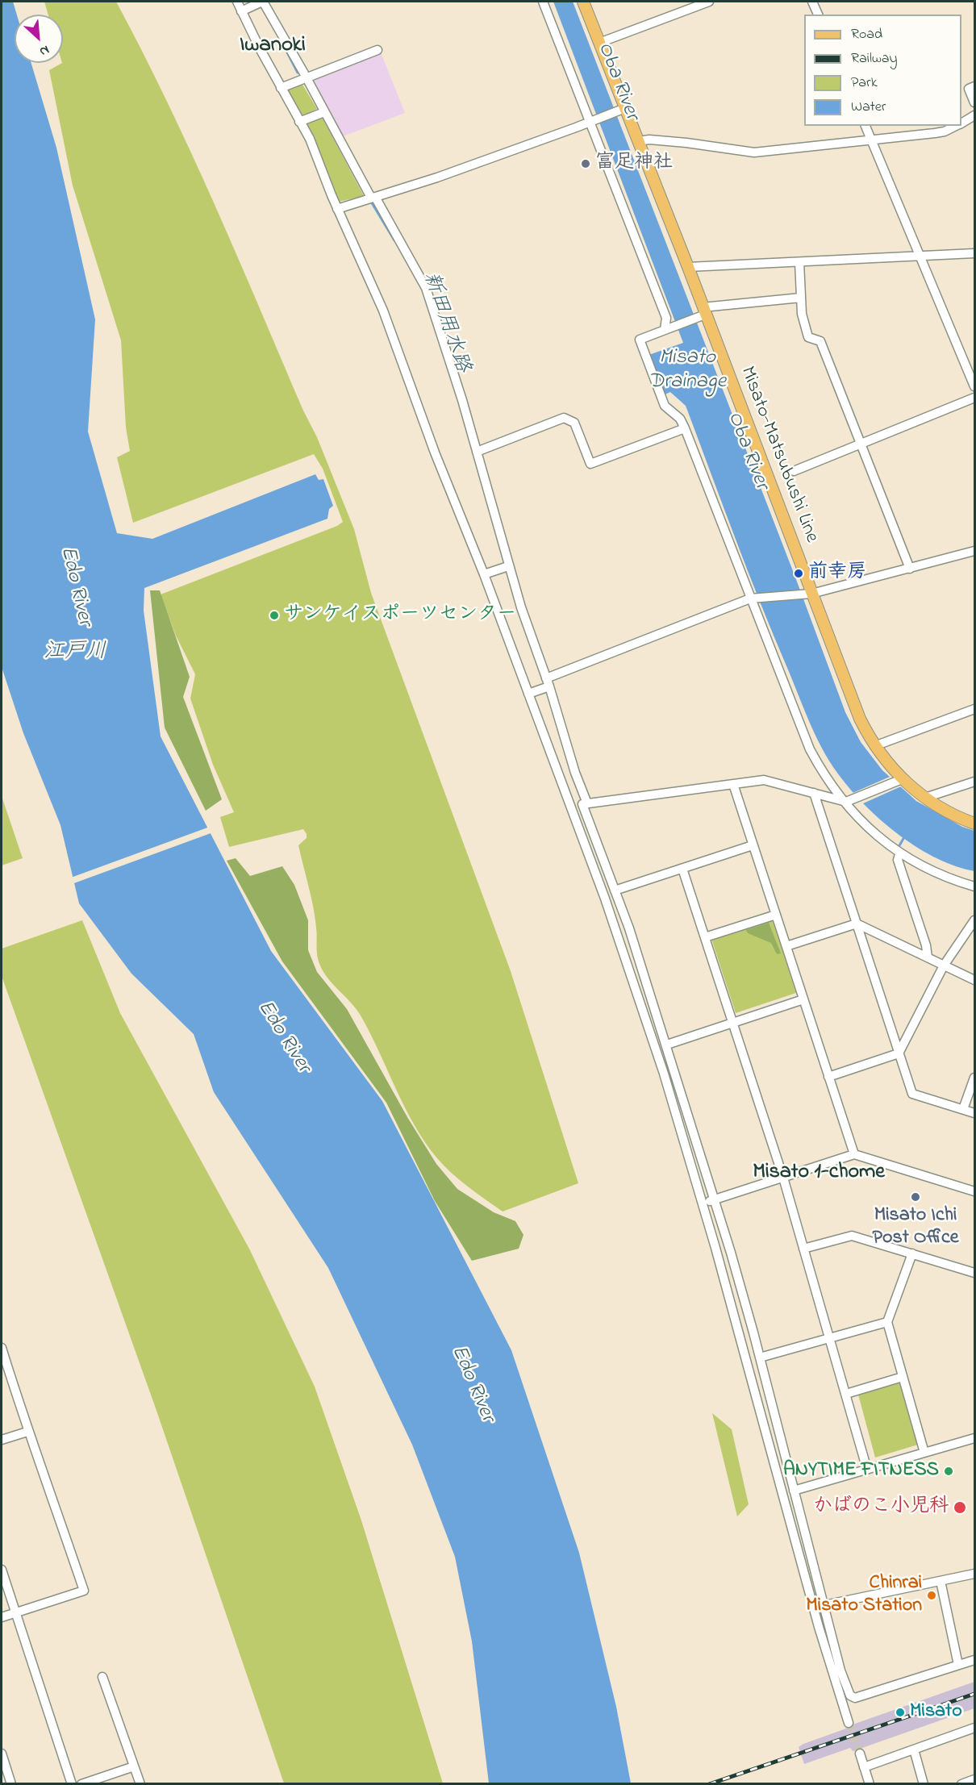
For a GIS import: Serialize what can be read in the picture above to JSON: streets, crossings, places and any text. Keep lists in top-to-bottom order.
{
  "streets": {
    "main road": ["Misato-Matsubushi Line"]
  },
  "districts": ["Iwanoki", "Misato 1-chome"],
  "water": [
    "Oba River",
    "新田用水路",
    "Misato Drainage",
    "Edo River",
    "江戸川"
  ],
  "places": [
    "富足神社",
    "前幸房",
    "サンケイスポーツセンター",
    "Misato Ichi Post Office",
    "ANYTIME FITNESS",
    "かばのこ小児科",
    "Chinrai Misato Station",
    "Misato"
  ],
  "legend": [
    "Road",
    "Railway",
    "Park",
    "Water"
  ],
  "north": "bottom right"
}
